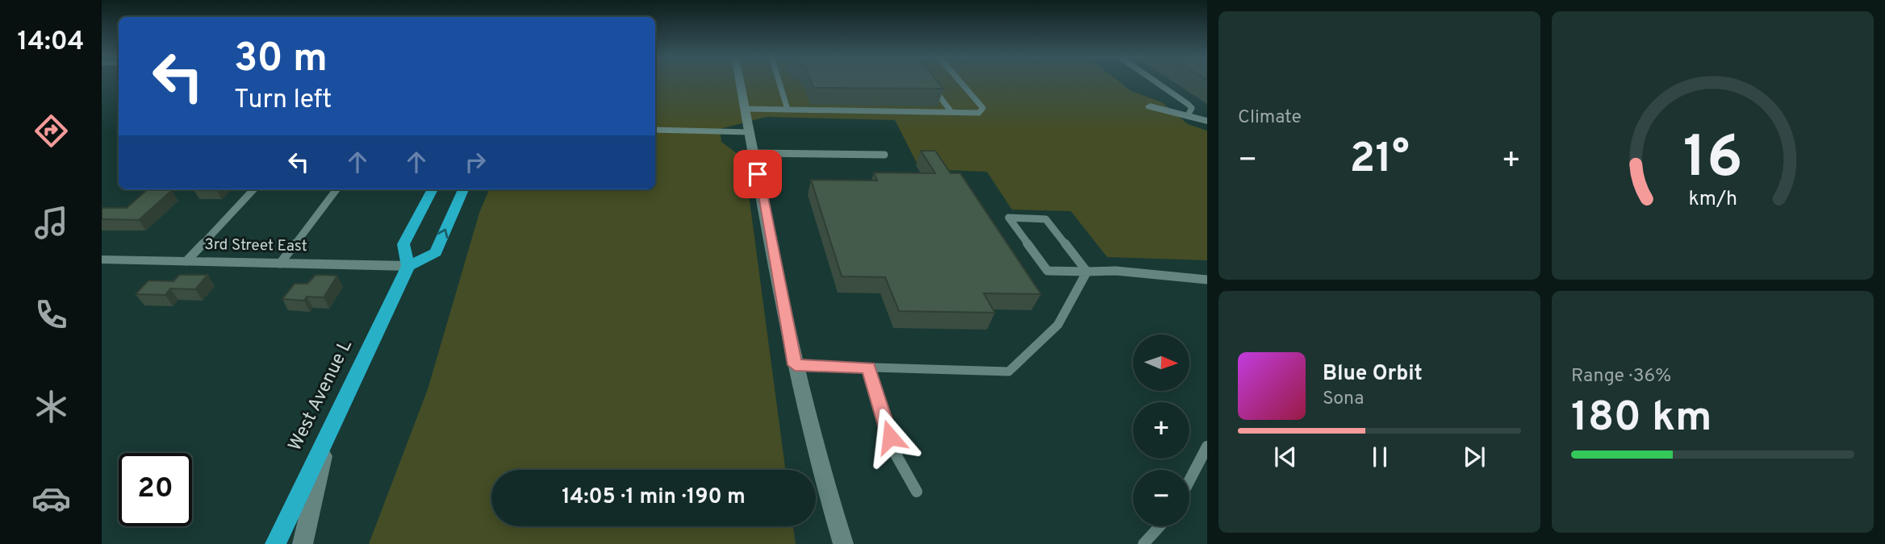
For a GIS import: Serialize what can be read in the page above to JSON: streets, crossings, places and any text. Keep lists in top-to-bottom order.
{
  "streets": {
    "main road": ["West Avenue L"],
    "street": ["3rd Street East"]
  },
  "crossings": [
    ["3rd Street East", "West Avenue L"]
  ],
  "north": "right",
  "page": {
    "tabs": "14:04",
    "tile": [
      "Climate",
      ["Range · 36%", "180 km"]
    ],
    "turn": ["30 m", "Turn left"],
    "heat": ["−", "21°", "+"],
    "map_buttons": ["+", "−"],
    "song": ["Blue Orbit", "Sona"],
    "limit": "20",
    "trip": "14:05 · 1 min · 190 m",
    "gauge": ["16", "km/h"]
  }
}
